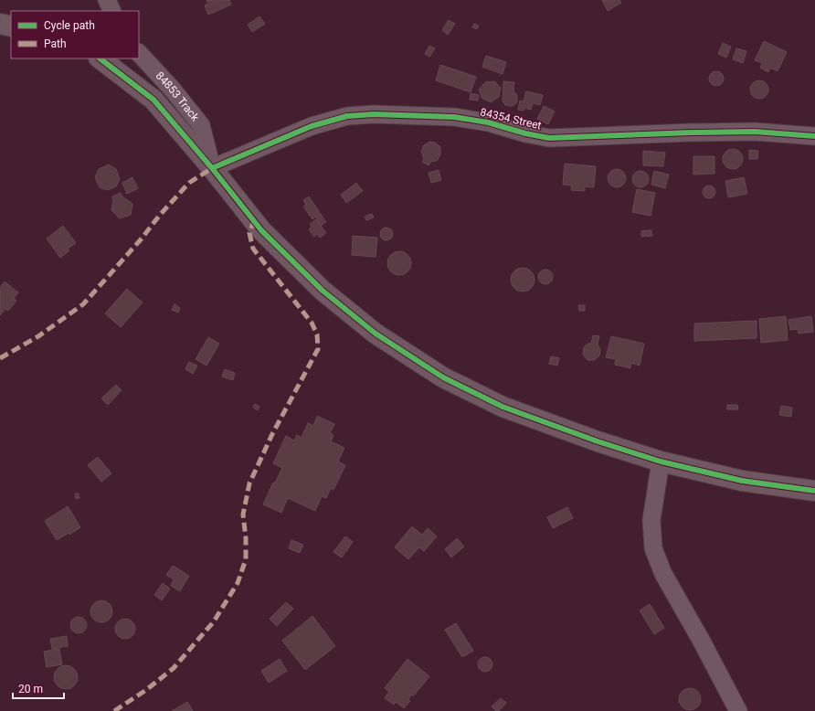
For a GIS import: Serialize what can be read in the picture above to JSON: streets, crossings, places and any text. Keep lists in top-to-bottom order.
{
  "streets": {
    "street": ["84853 Track", "84354 Street"]
  },
  "crossings": [
    ["84853 Track", "84354 Street"]
  ],
  "legend": ["Cycle path", "Path"],
  "scale_bar": "20 m"
}
